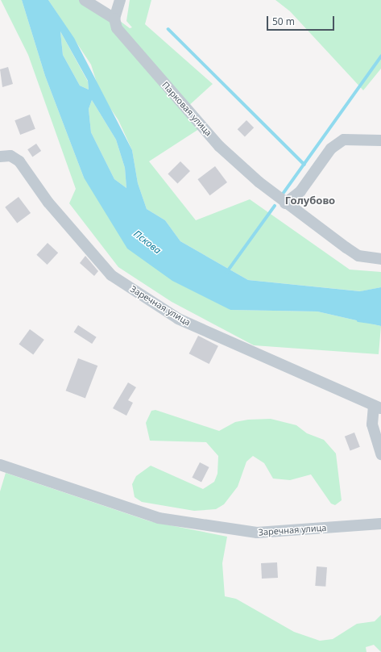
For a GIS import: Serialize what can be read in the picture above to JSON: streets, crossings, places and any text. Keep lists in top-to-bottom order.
{
  "streets": {
    "street": ["Парковая улица", "Заречная улица"]
  },
  "districts": ["Голубово"],
  "water": ["Пскова"],
  "scale_bar": "50 m"
}
